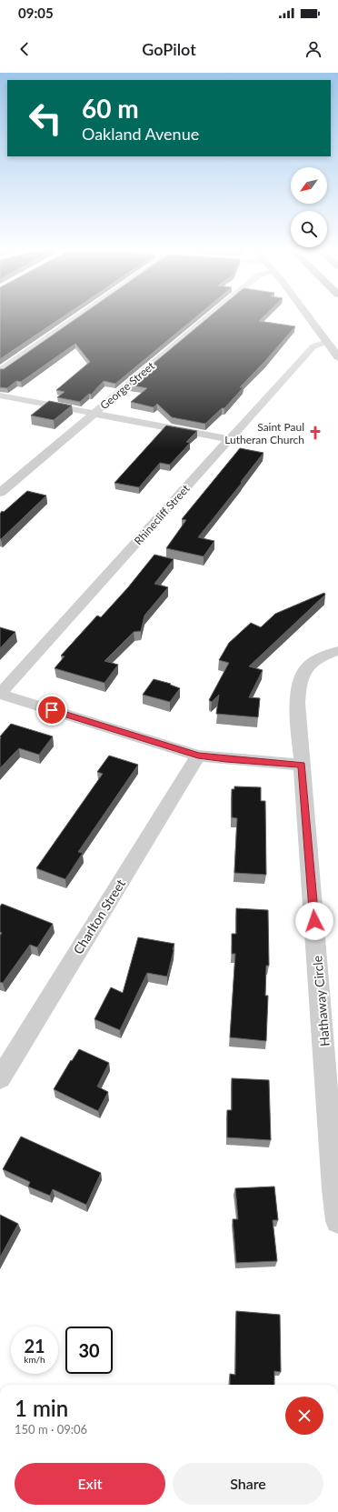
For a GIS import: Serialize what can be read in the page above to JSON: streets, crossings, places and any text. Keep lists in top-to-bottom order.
{
  "streets": {
    "street": [
      "George Street",
      "Rhinecliff Street",
      "Charlton Street",
      "Hathaway Circle"
    ]
  },
  "places": {
    "church": ["Saint Paul Lutheran Church"]
  },
  "north": "bottom left",
  "page": {
    "status": "09:05",
    "header": "GoPilot",
    "turn": ["60 m", "Oakland Avenue"],
    "speed": "21 km/h",
    "limit": "30",
    "heading": ["1 min", "150 m · 09:06"],
    "buttons": ["Exit", "Share"]
  }
}
